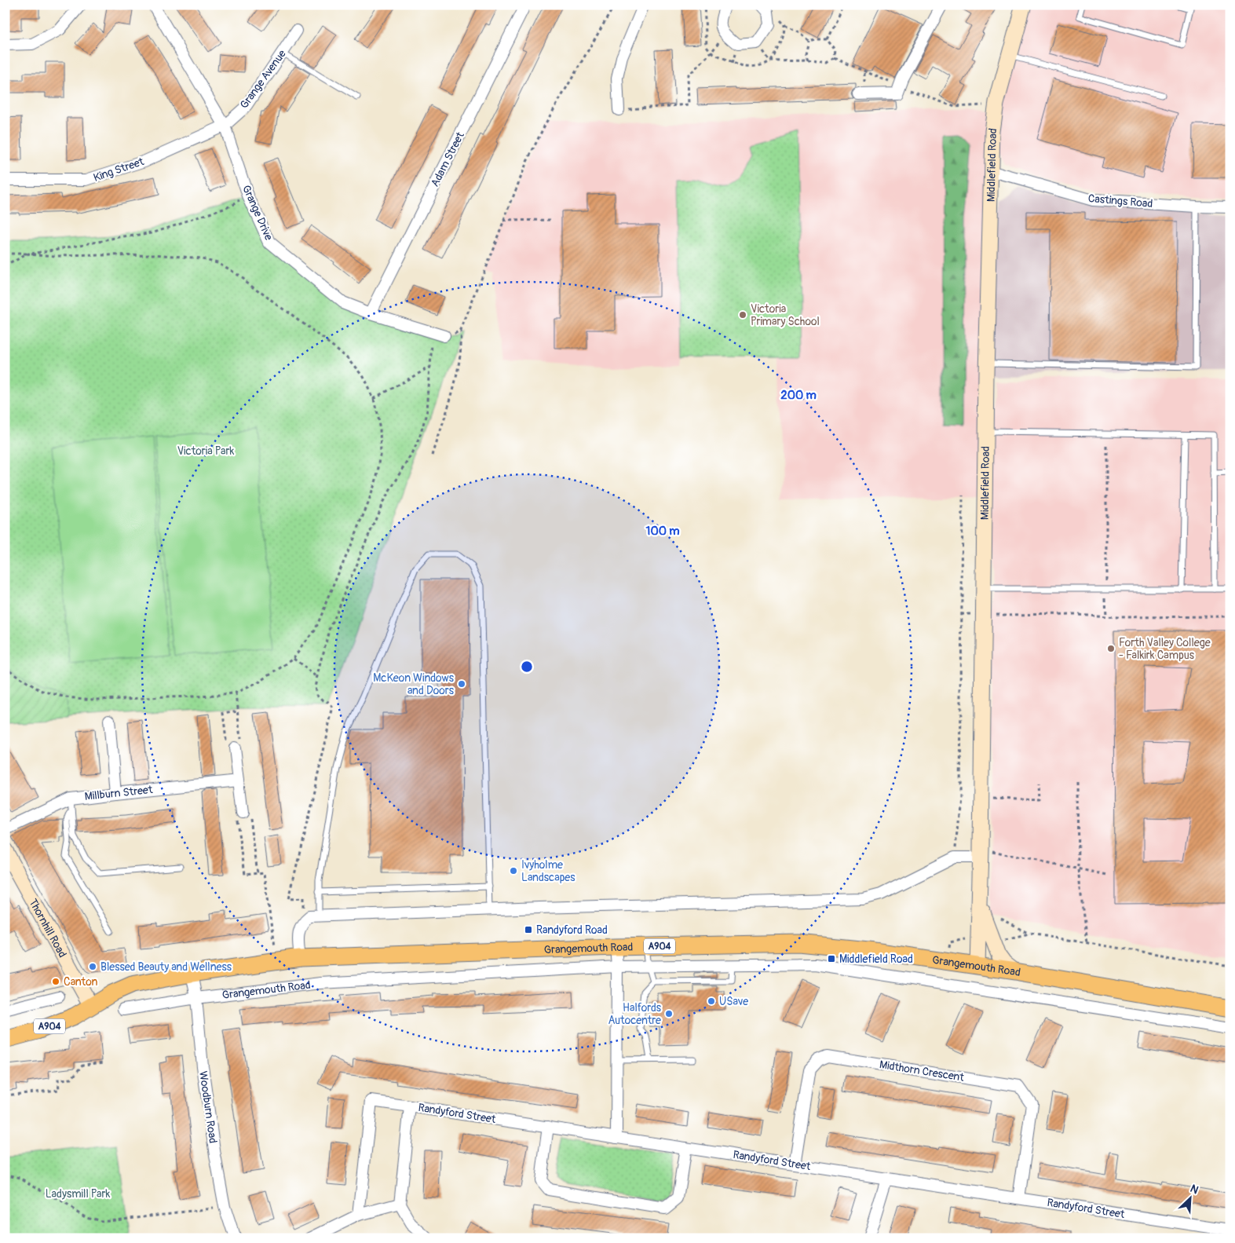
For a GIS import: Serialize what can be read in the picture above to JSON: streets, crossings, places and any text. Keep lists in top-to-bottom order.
{
  "streets": {
    "main road": ["A904", "Grangemouth Road"],
    "street": [
      "Grange Avenue",
      "Adam Street",
      "Middlefield Road",
      "King Street",
      "Castings Road",
      "Grange Drive",
      "Millburn Street",
      "Thornhill Road",
      "Midthorn Crescent",
      "Woodburn Road",
      "Randyford Street"
    ]
  },
  "crossings": [
    ["Grange Avenue", "King Street"],
    ["Grange Avenue", "Grange Drive"],
    ["Adam Street", "Grange Drive"],
    ["Middlefield Road", "Castings Road"],
    ["Middlefield Road", "Grangemouth Road"],
    ["King Street", "Grange Drive"],
    ["Thornhill Road", "A904"],
    ["Thornhill Road", "Grangemouth Road"],
    ["A904", "Grangemouth Road"],
    ["Grangemouth Road", "Woodburn Road"],
    ["Midthorn Crescent", "Randyford Street"]
  ],
  "parks": ["Victoria Park", "Ladysmill Park"],
  "places": {
    "other": [
      "Victoria Primary School",
      "Forth Valley College - Falkirk Campus",
      "McKeon Windows and Doors",
      "Ivyholme Landscapes",
      "Blessed Beauty and Wellness",
      "Canton",
      "USave",
      "Halfords Autocentre"
    ],
    "transit": ["Randyford Road", "Middlefield Road"]
  },
  "north": "top right",
  "rings": ["200 m", "100 m"]
}
